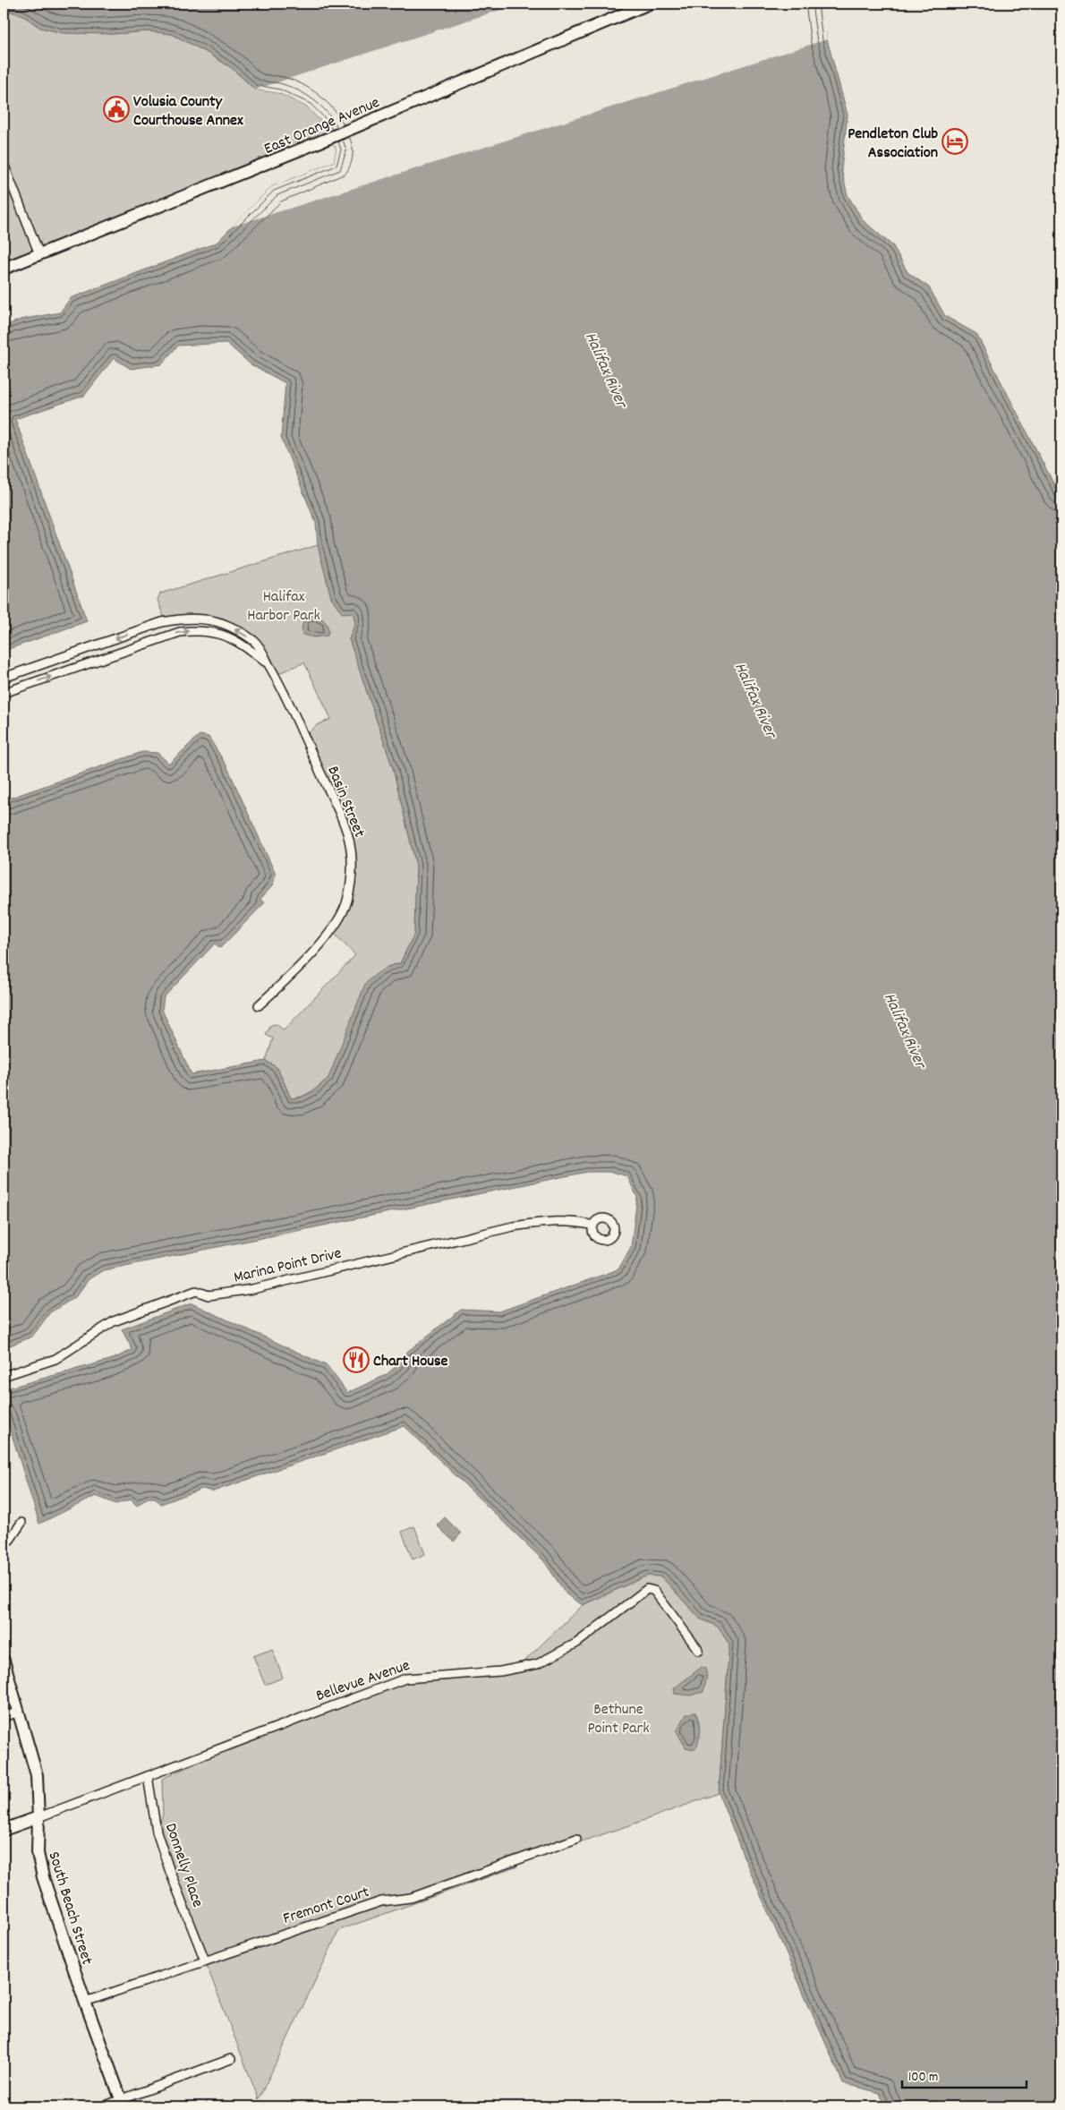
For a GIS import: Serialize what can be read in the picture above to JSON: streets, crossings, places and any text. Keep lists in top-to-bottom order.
{
  "streets": {
    "street": [
      "East Orange Avenue",
      "Basin Street",
      "Marina Point Drive",
      "Bellevue Avenue",
      "Donnelly Place",
      "Fremont Court",
      "South Beach Street"
    ]
  },
  "crossings": [
    ["Bellevue Avenue", "Donnelly Place"],
    ["Bellevue Avenue", "South Beach Street"],
    ["Donnelly Place", "Fremont Court"],
    ["Fremont Court", "South Beach Street"]
  ],
  "water": ["Halifax River"],
  "parks": ["Halifax Harbor Park", "Bethune Point Park"],
  "places": {
    "public building": ["Volusia County Courthouse Annex"],
    "hotel": ["Pendleton Club Association"],
    "restaurant": ["Chart House"]
  },
  "scale_bar": "100 m"
}
